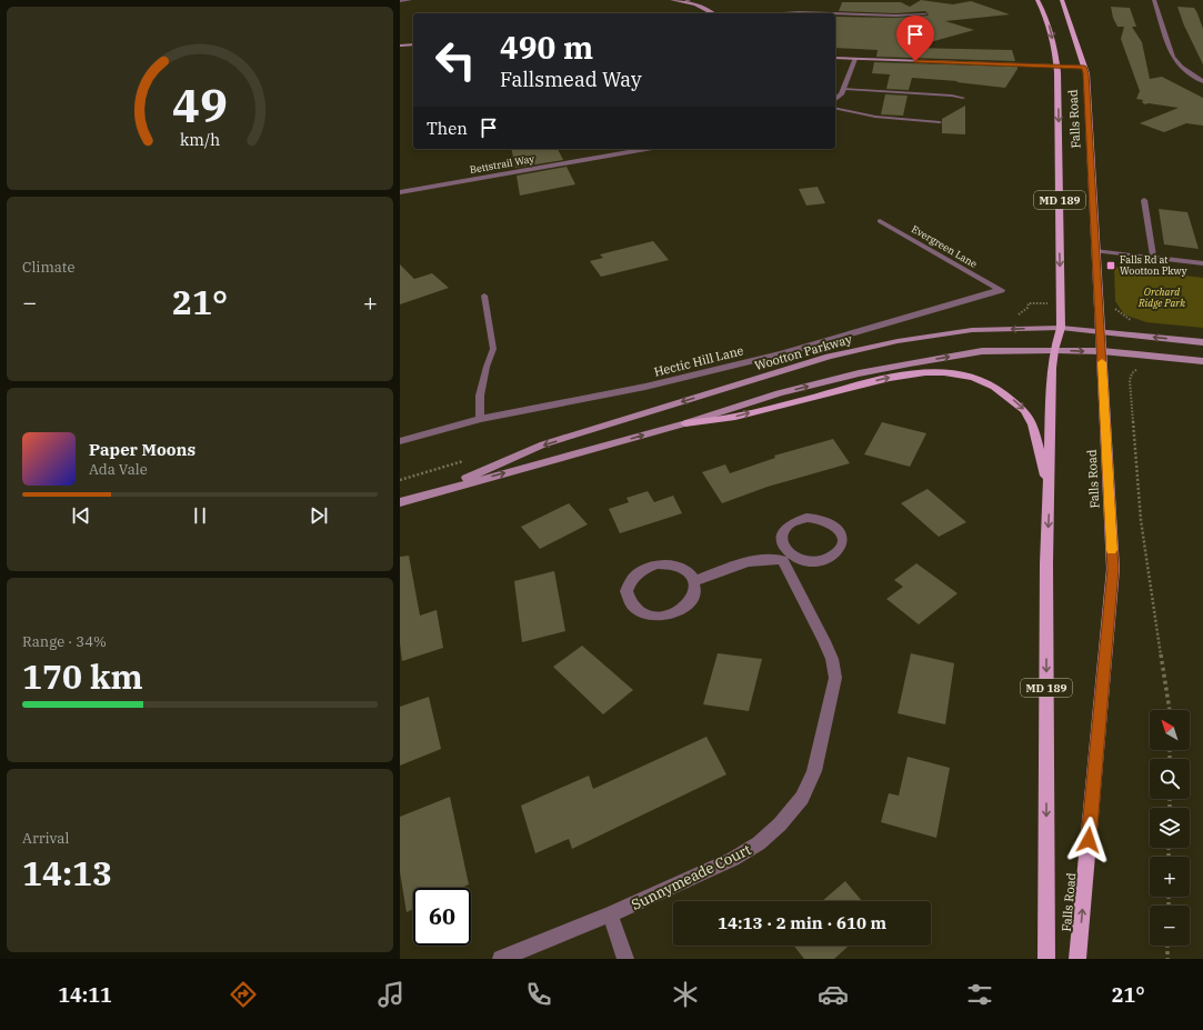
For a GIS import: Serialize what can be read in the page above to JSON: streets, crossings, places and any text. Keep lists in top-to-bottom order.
{
  "streets": {
    "main road": ["Falls Road", "MD 189", "Wootton Parkway"],
    "street": [
      "Bettstrail Way",
      "Evergreen Lane",
      "Hectic Hill Lane",
      "Sunnymeade Court"
    ]
  },
  "crossings": [
    ["Falls Road", "Wootton Parkway"],
    ["Evergreen Lane", "Hectic Hill Lane"]
  ],
  "parks": ["Orchard Ridge Park"],
  "places": {
    "transit": ["Falls Rd at Wootton Pkwy"]
  },
  "north": "top left",
  "page": {
    "turn": ["490 m", "Fallsmead Way"],
    "then": "Then",
    "tile": [
      "Climate",
      ["Range · 34%", "170 km"],
      ["Arrival", "14:13"]
    ],
    "heat": ["−", "21°", "+"],
    "song": ["Paper Moons", "Ada Vale"],
    "map_buttons": ["+", "−"],
    "limit": "60",
    "trip": "14:13 · 2 min · 610 m",
    "tabs": ["14:11", "21°"],
    "gauge": ["49", "km/h"]
  }
}
